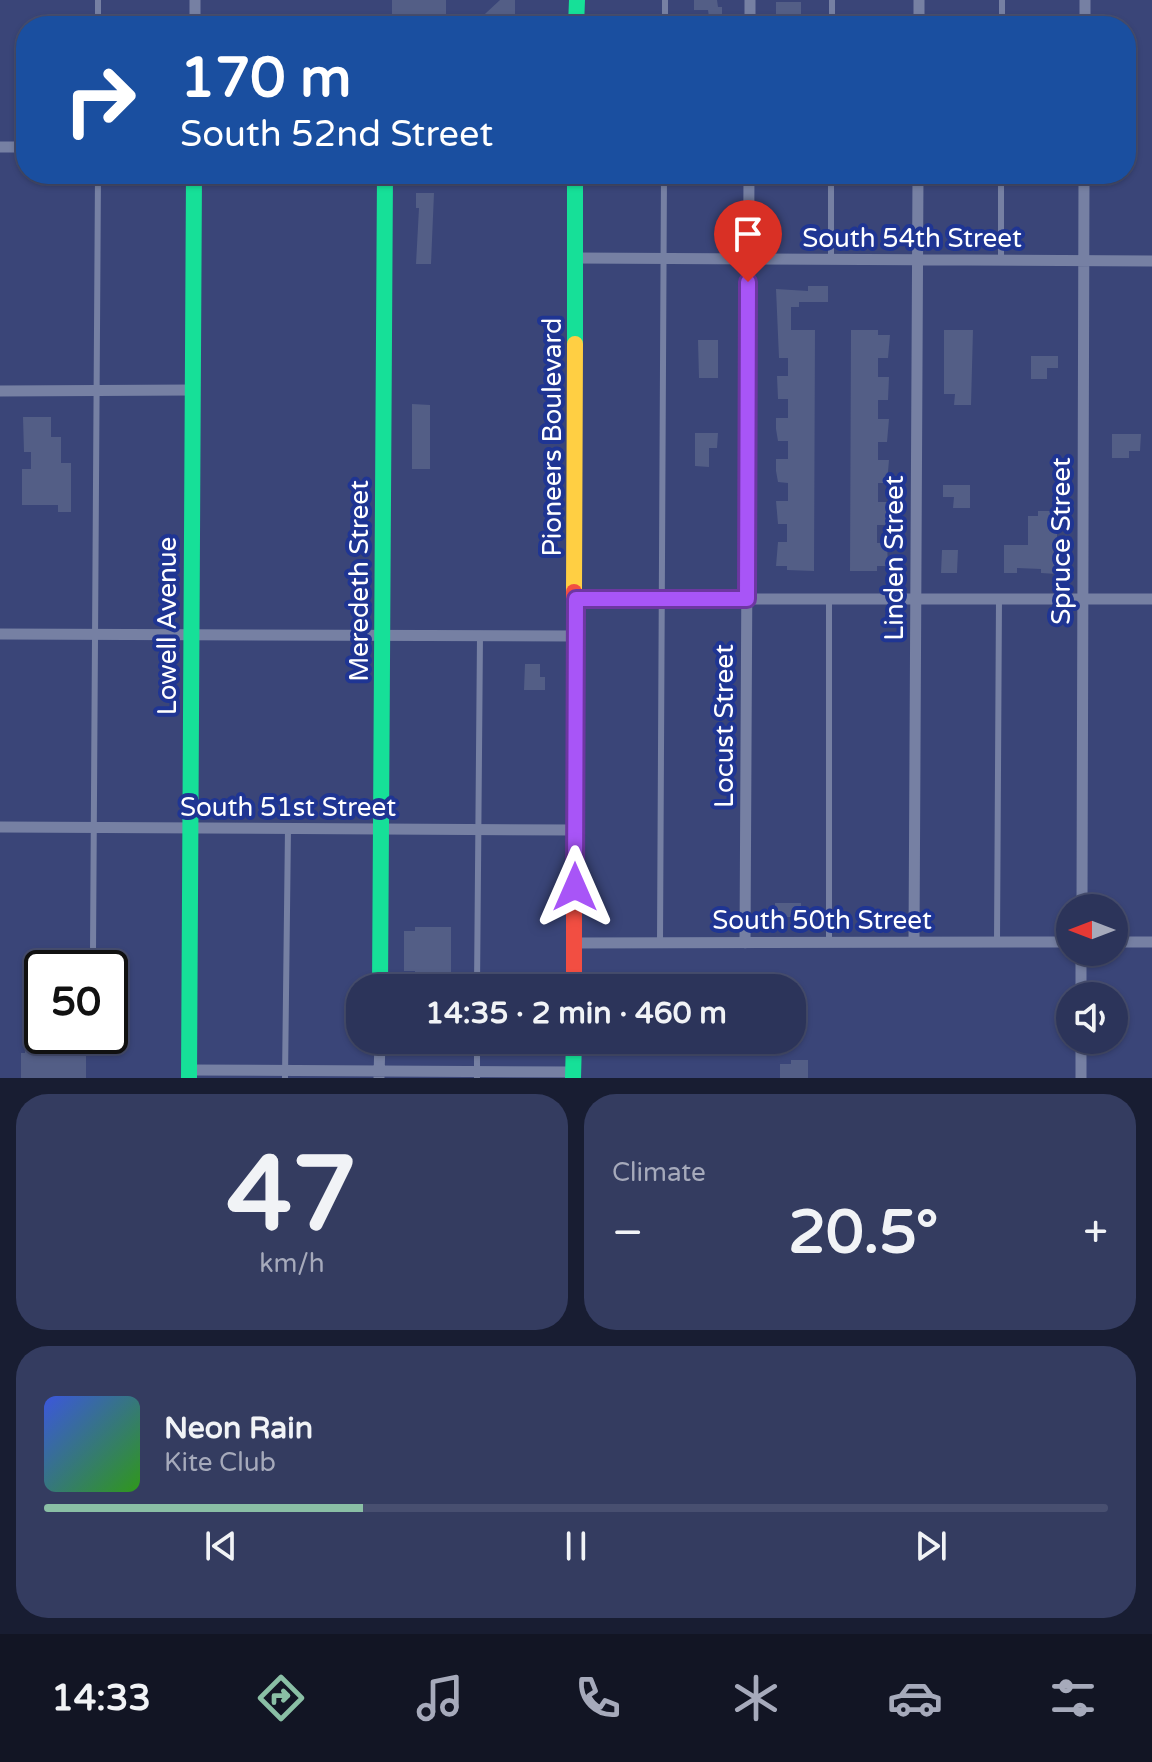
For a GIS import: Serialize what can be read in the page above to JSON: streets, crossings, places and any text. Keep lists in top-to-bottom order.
{
  "streets": {
    "street": [
      "South 54th Street",
      "Pioneers Boulevard",
      "Spruce Street",
      "Linden Street",
      "Meredeth Street",
      "Lowell Avenue",
      "Locust Street",
      "South 51st Street",
      "South 50th Street"
    ]
  },
  "crossings": [
    ["South 54th Street", "Pioneers Boulevard"],
    ["South 54th Street", "Spruce Street"],
    ["South 54th Street", "Linden Street"],
    ["South 54th Street", "Locust Street"],
    ["Pioneers Boulevard", "South 51st Street"],
    ["Pioneers Boulevard", "South 50th Street"],
    ["Linden Street", "South 50th Street"],
    ["Meredeth Street", "South 51st Street"],
    ["Lowell Avenue", "South 51st Street"],
    ["Locust Street", "South 50th Street"]
  ],
  "north": "left",
  "page": {
    "turn": ["170 m", "South 52nd Street"],
    "limit": "50",
    "trip": "14:35 · 2 min · 460 m",
    "tile": [
      ["47", "km/h"],
      "Climate"
    ],
    "heat": ["−", "20.5°", "+"],
    "song": ["Neon Rain", "Kite Club"],
    "tabs": "14:33"
  }
}
